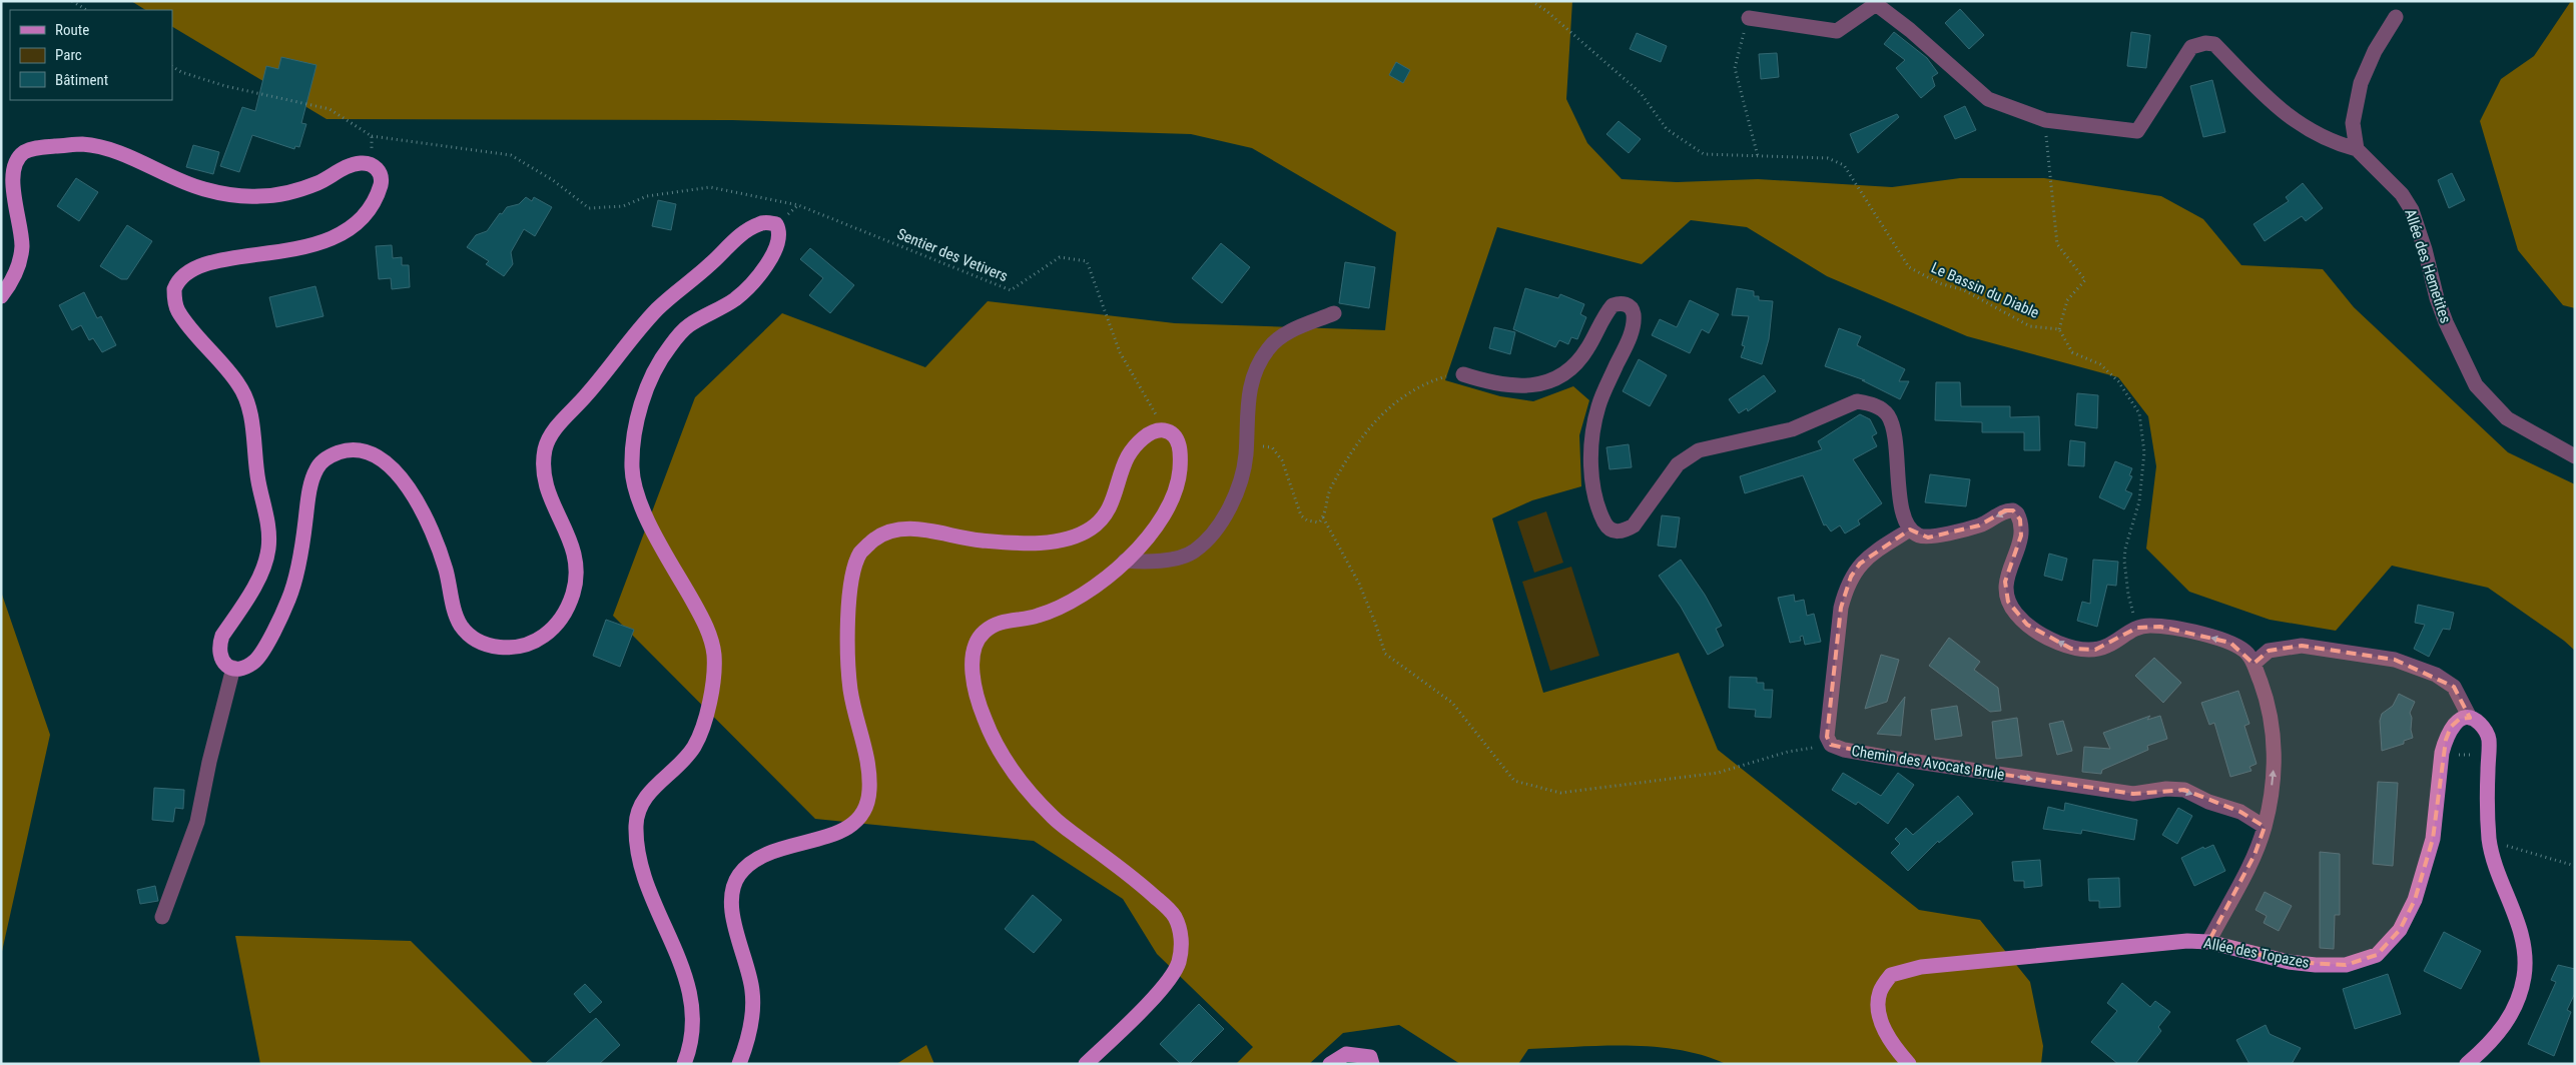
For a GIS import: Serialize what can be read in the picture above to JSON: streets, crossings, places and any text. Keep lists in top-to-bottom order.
{
  "streets": {
    "main road": ["Allée des Topazes"],
    "street": ["Allée des Hemetites", "Chemin des Avocats Brule"],
    "path": ["Sentier des Vetivers", "Le Bassin du Diable"]
  },
  "one_way": ["Chemin des Avocats Brule"],
  "legend": ["Route", "Parc", "Bâtiment"]
}
